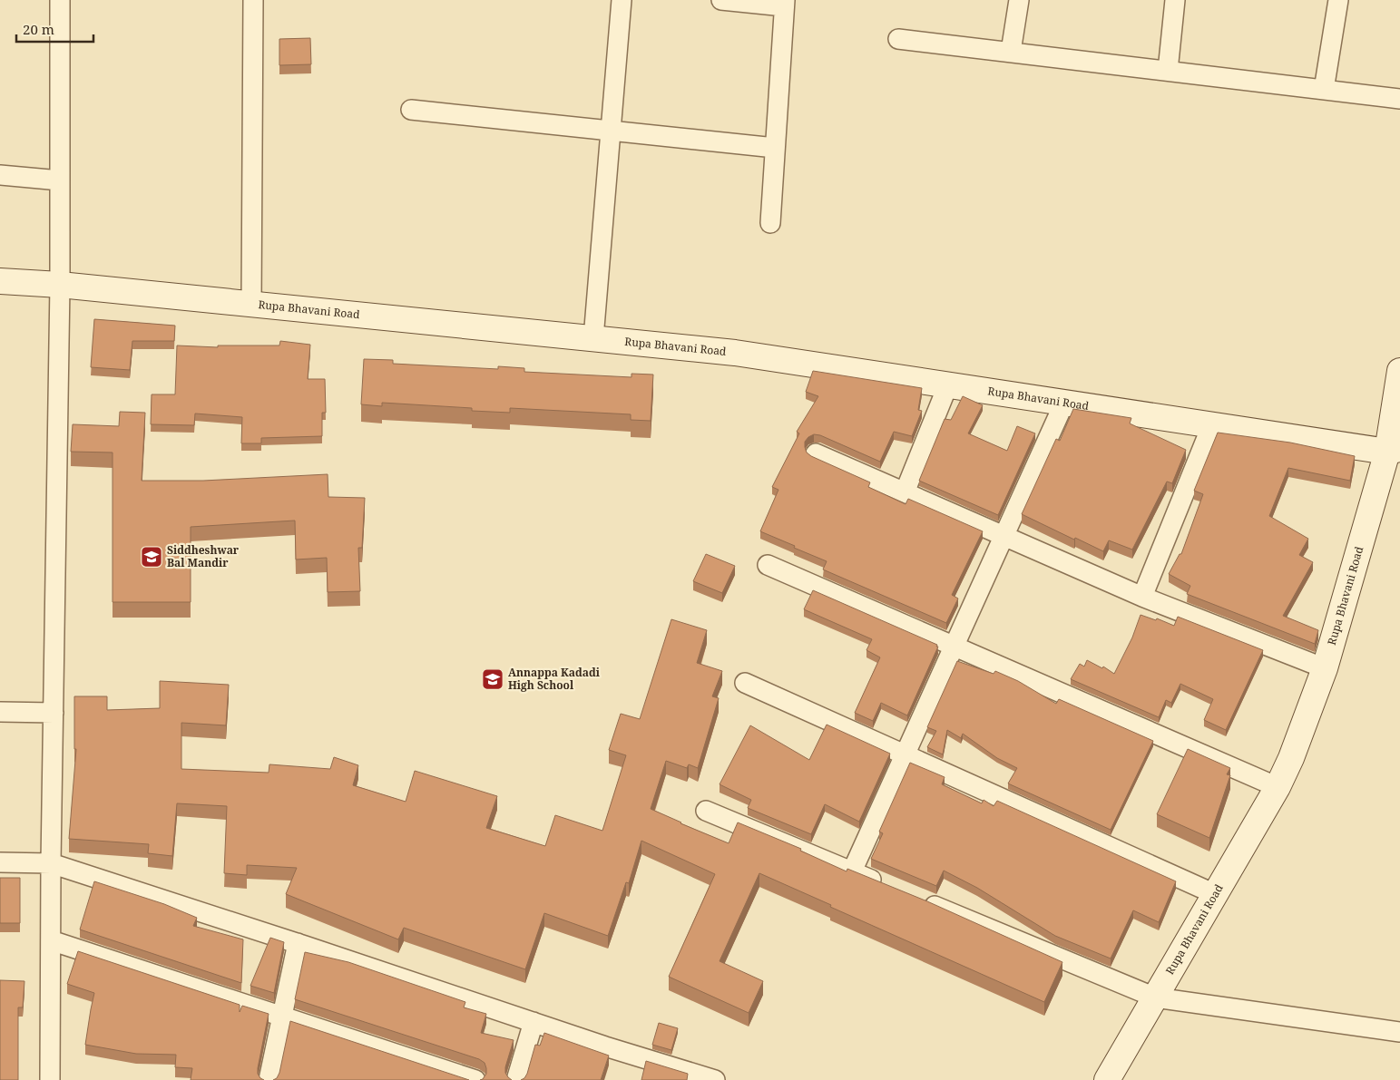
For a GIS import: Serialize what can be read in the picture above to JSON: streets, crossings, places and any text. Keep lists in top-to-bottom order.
{
  "streets": {
    "street": ["Rupa Bhavani Road"]
  },
  "places": {
    "school or university": ["Siddheshwar Bal Mandir", "Annappa Kadadi High School"]
  },
  "scale_bar": "20 m"
}
